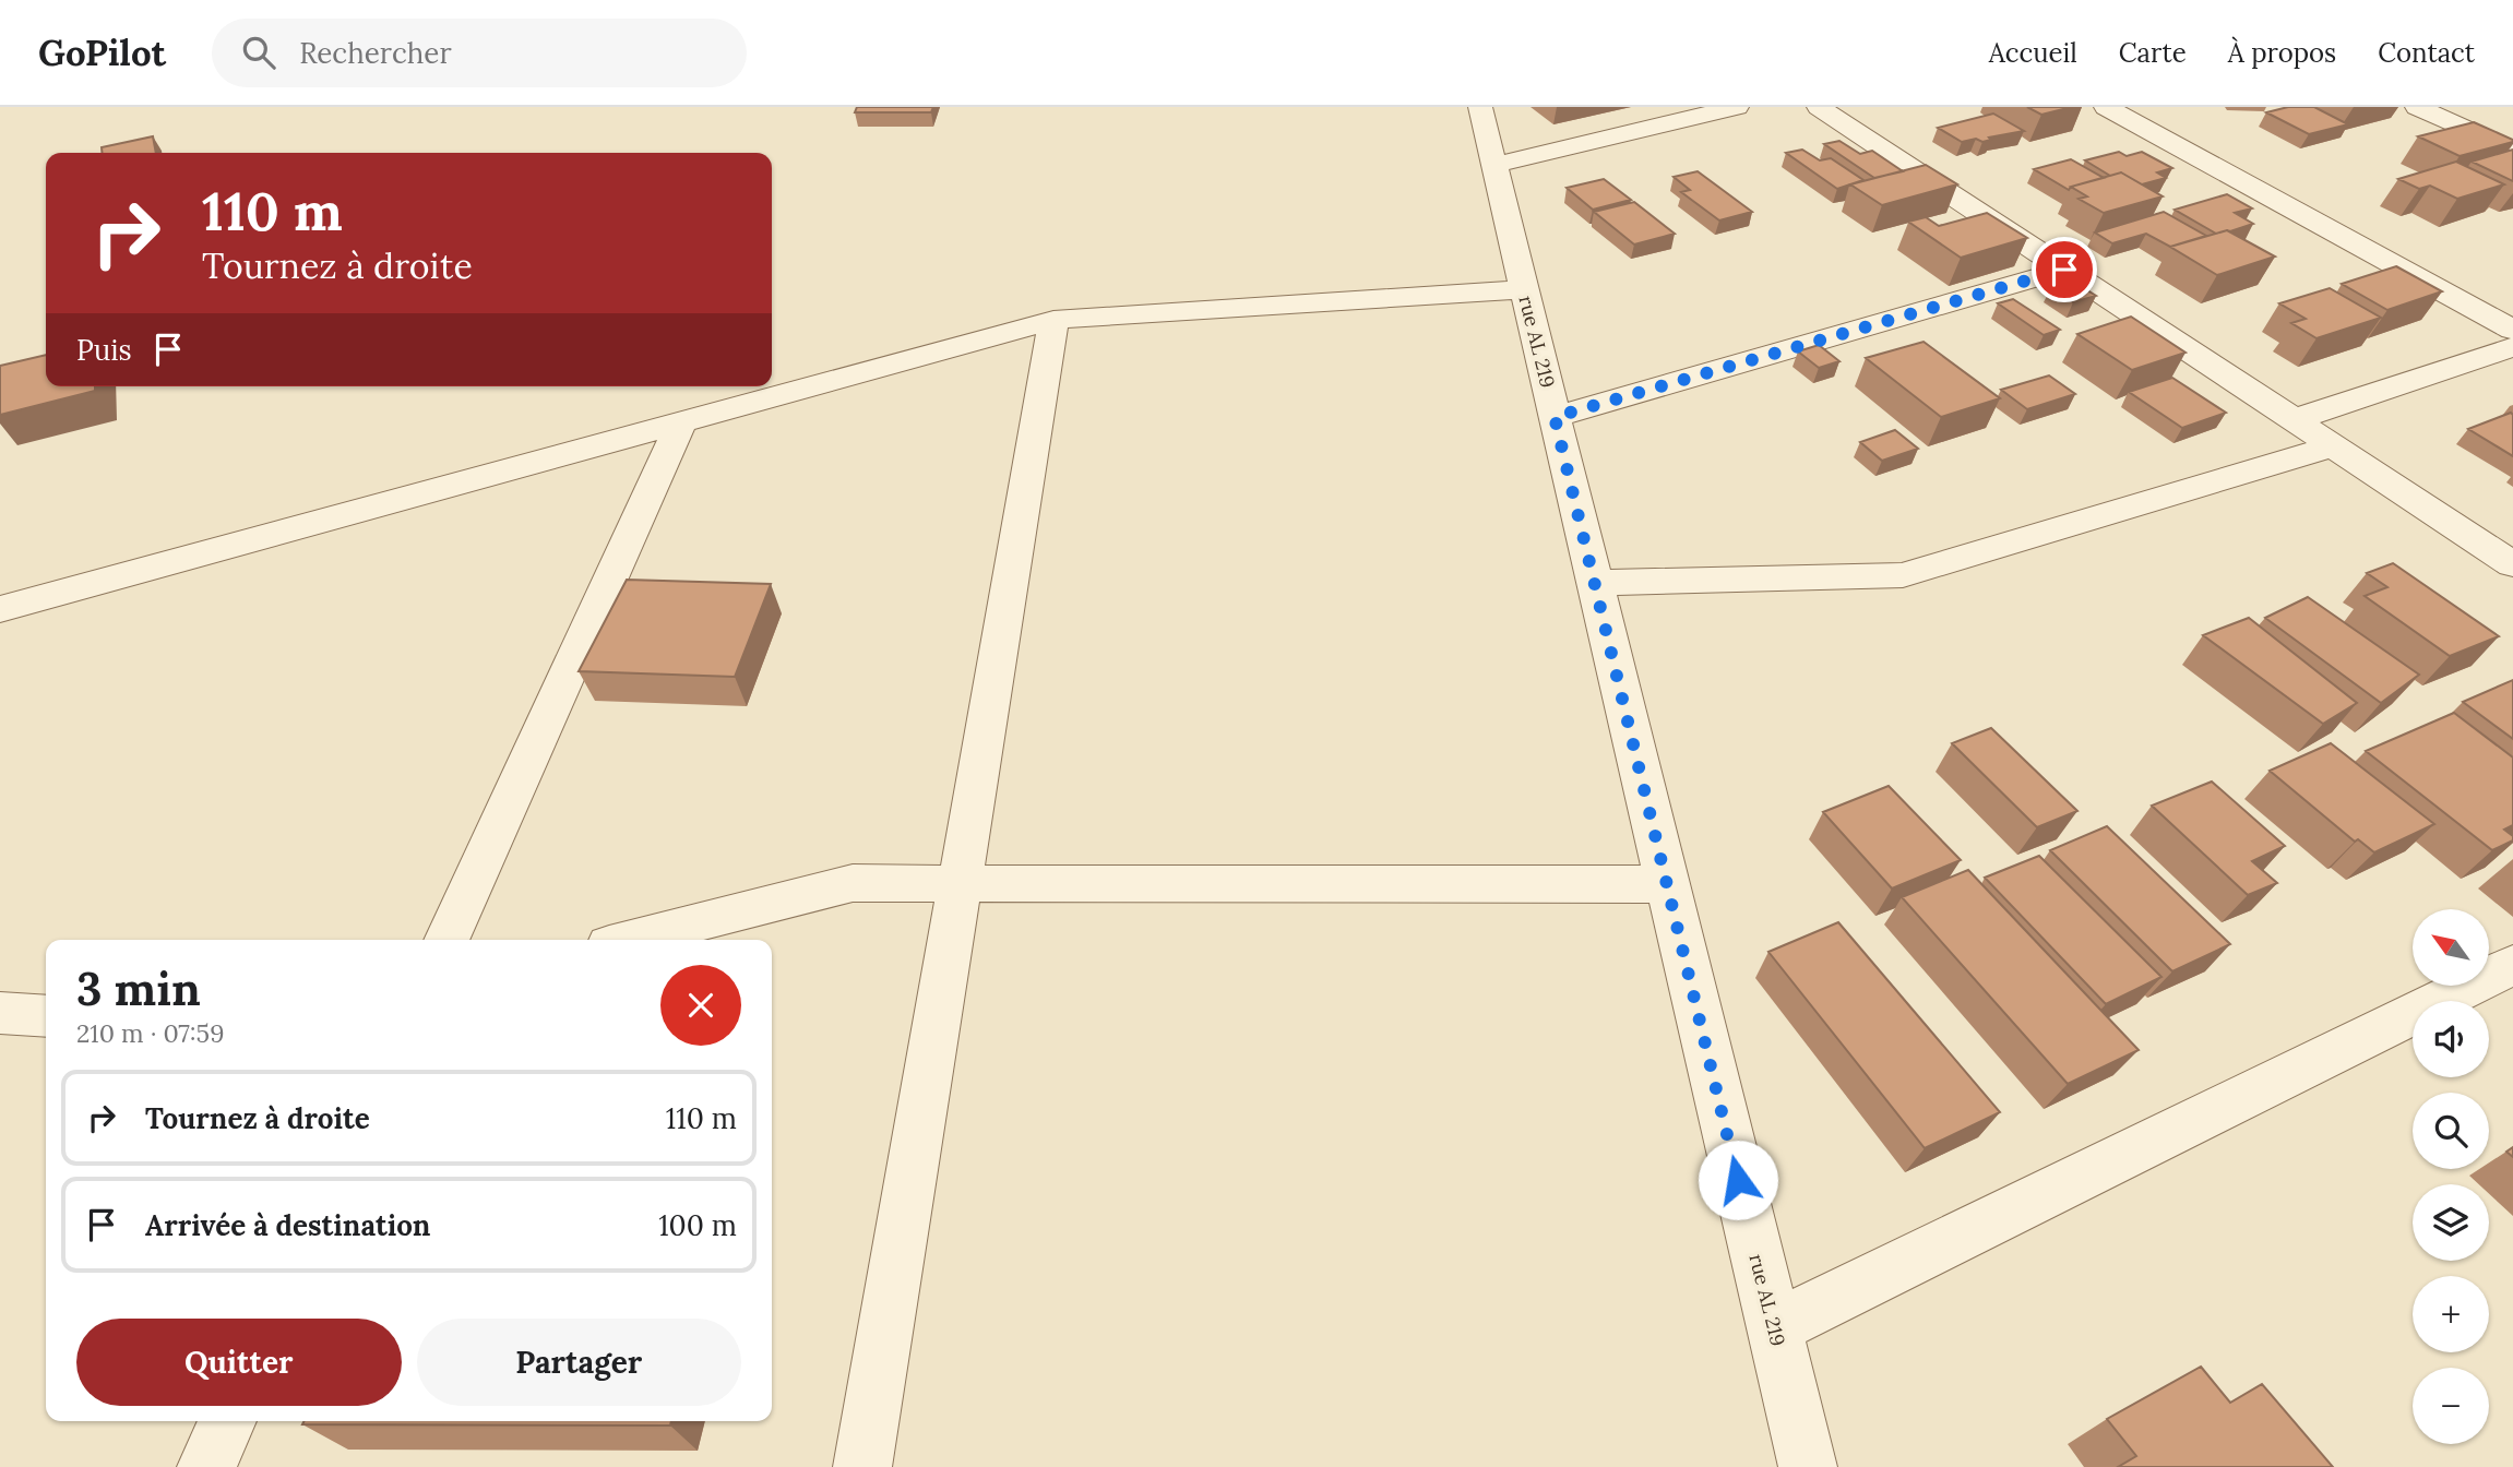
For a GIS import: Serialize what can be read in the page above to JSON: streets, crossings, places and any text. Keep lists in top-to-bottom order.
{
  "streets": {
    "street": ["rue AL 219"]
  },
  "north": "top left",
  "page": {
    "header": "GoPilot",
    "search": "Rechercher",
    "nav": [
      "Accueil",
      "Carte",
      "À propos",
      "Contact"
    ],
    "turn": ["110 m", "Tournez à droite"],
    "then": "Puis",
    "map_buttons": ["+", "−"],
    "heading": ["3 min", "210 m · 07:59"],
    "list": [
      {
        "name": "Tournez à droite",
        "value": "110 m"
      },
      {
        "name": "Arrivée à destination",
        "value": "100 m"
      }
    ],
    "buttons": ["Quitter", "Partager"]
  }
}
